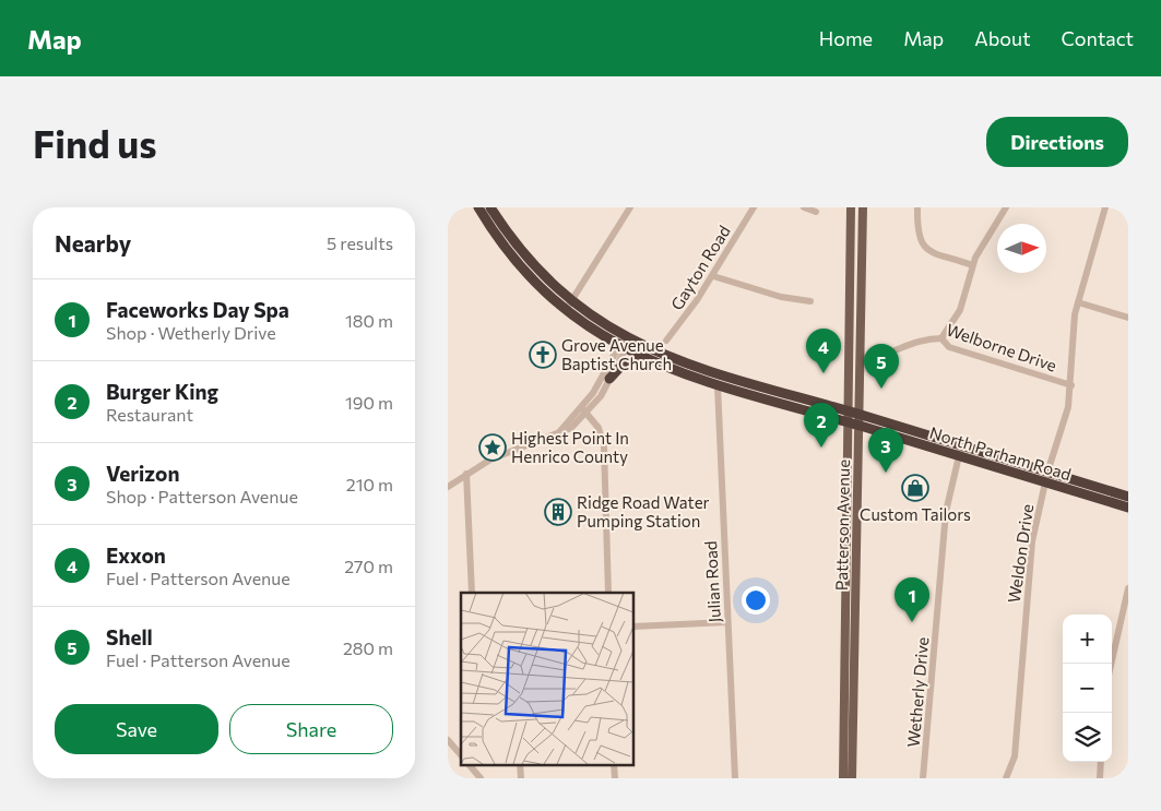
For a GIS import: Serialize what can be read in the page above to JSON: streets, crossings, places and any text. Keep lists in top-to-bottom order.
{
  "streets": {
    "highway": ["North Parham Road"],
    "main road": ["Patterson Avenue"],
    "street": [
      "Gayton Road",
      "Welborne Drive",
      "Weldon Drive",
      "Julian Road",
      "Wetherly Drive"
    ]
  },
  "crossings": [
    ["Welborne Drive", "Patterson Avenue"],
    ["Welborne Drive", "Weldon Drive"],
    ["North Parham Road", "Patterson Avenue"],
    ["North Parham Road", "Weldon Drive"],
    ["North Parham Road", "Julian Road"],
    ["North Parham Road", "Wetherly Drive"]
  ],
  "places": {
    "church": ["Grove Avenue Baptist Church"],
    "place": ["Highest Point In Henrico County"],
    "shop": ["Custom Tailors"],
    "building": ["Ridge Road Water Pumping Station"]
  },
  "north": "right",
  "page": {
    "header": "Map",
    "nav": [
      "Home",
      "Map",
      "About",
      "Contact"
    ],
    "buttons": [
      "Directions",
      ["Save", "Share"]
    ],
    "title": "Find us",
    "heading": ["Nearby", "5 results"],
    "list": [
      {
        "mark": "1",
        "name": "Faceworks Day Spa",
        "note": "Shop · Wetherly Drive",
        "value": "180 m"
      },
      {
        "mark": "2",
        "name": "Burger King",
        "note": "Restaurant",
        "value": "190 m"
      },
      {
        "mark": "3",
        "name": "Verizon",
        "note": "Shop · Patterson Avenue",
        "value": "210 m"
      },
      {
        "mark": "4",
        "name": "Exxon",
        "note": "Fuel · Patterson Avenue",
        "value": "270 m"
      },
      {
        "mark": "5",
        "name": "Shell",
        "note": "Fuel · Patterson Avenue",
        "value": "280 m"
      }
    ],
    "pins": [
      "4",
      "5",
      "2",
      "3",
      "1"
    ],
    "map_buttons": ["+", "−"]
  }
}
